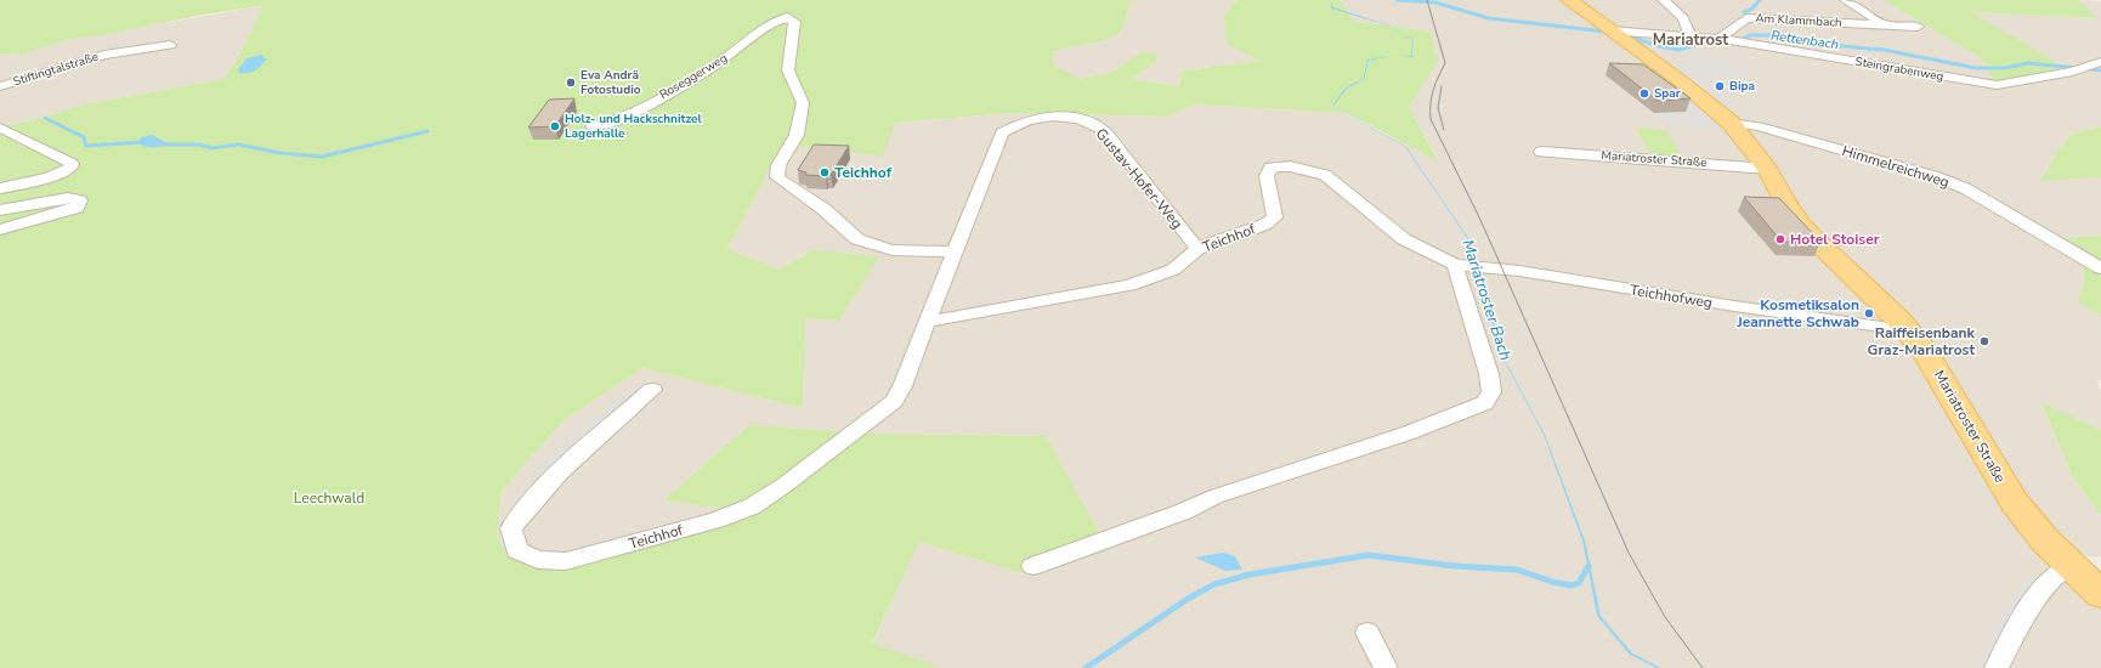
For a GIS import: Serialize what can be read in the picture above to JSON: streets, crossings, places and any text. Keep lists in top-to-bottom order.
{
  "streets": {
    "main road": ["Mariatroster Straße"],
    "street": [
      "Am Klammbach",
      "Stiftingtalstraße",
      "Steingrabenweg",
      "Roseggerweg",
      "Himmelreichweg",
      "Gustav-Hofer-Weg",
      "Teichhof",
      "Teichhofweg"
    ]
  },
  "crossings": [
    ["Am Klammbach", "Steingrabenweg"],
    ["Steingrabenweg", "Mariatroster Straße"],
    ["Roseggerweg", "Gustav-Hofer-Weg"],
    ["Roseggerweg", "Teichhof"],
    ["Mariatroster Straße", "Himmelreichweg"],
    ["Mariatroster Straße", "Teichhofweg"],
    ["Gustav-Hofer-Weg", "Teichhof"],
    ["Teichhof", "Teichhofweg"]
  ],
  "districts": ["Mariatrost"],
  "water": ["Rettenbach", "Mariatroster Bach"],
  "parks": ["Leechwald"],
  "places": [
    "Eva Andrä Fotostudio",
    "Bipa",
    "Spar",
    "Holz- und Hackschnitzel Lagerhalle",
    "Teichhof",
    "Hotel Stoiser",
    "Kosmetiksalon Jeannette Schwab",
    "Raiffeisenbank Graz-Mariatrost"
  ]
}
